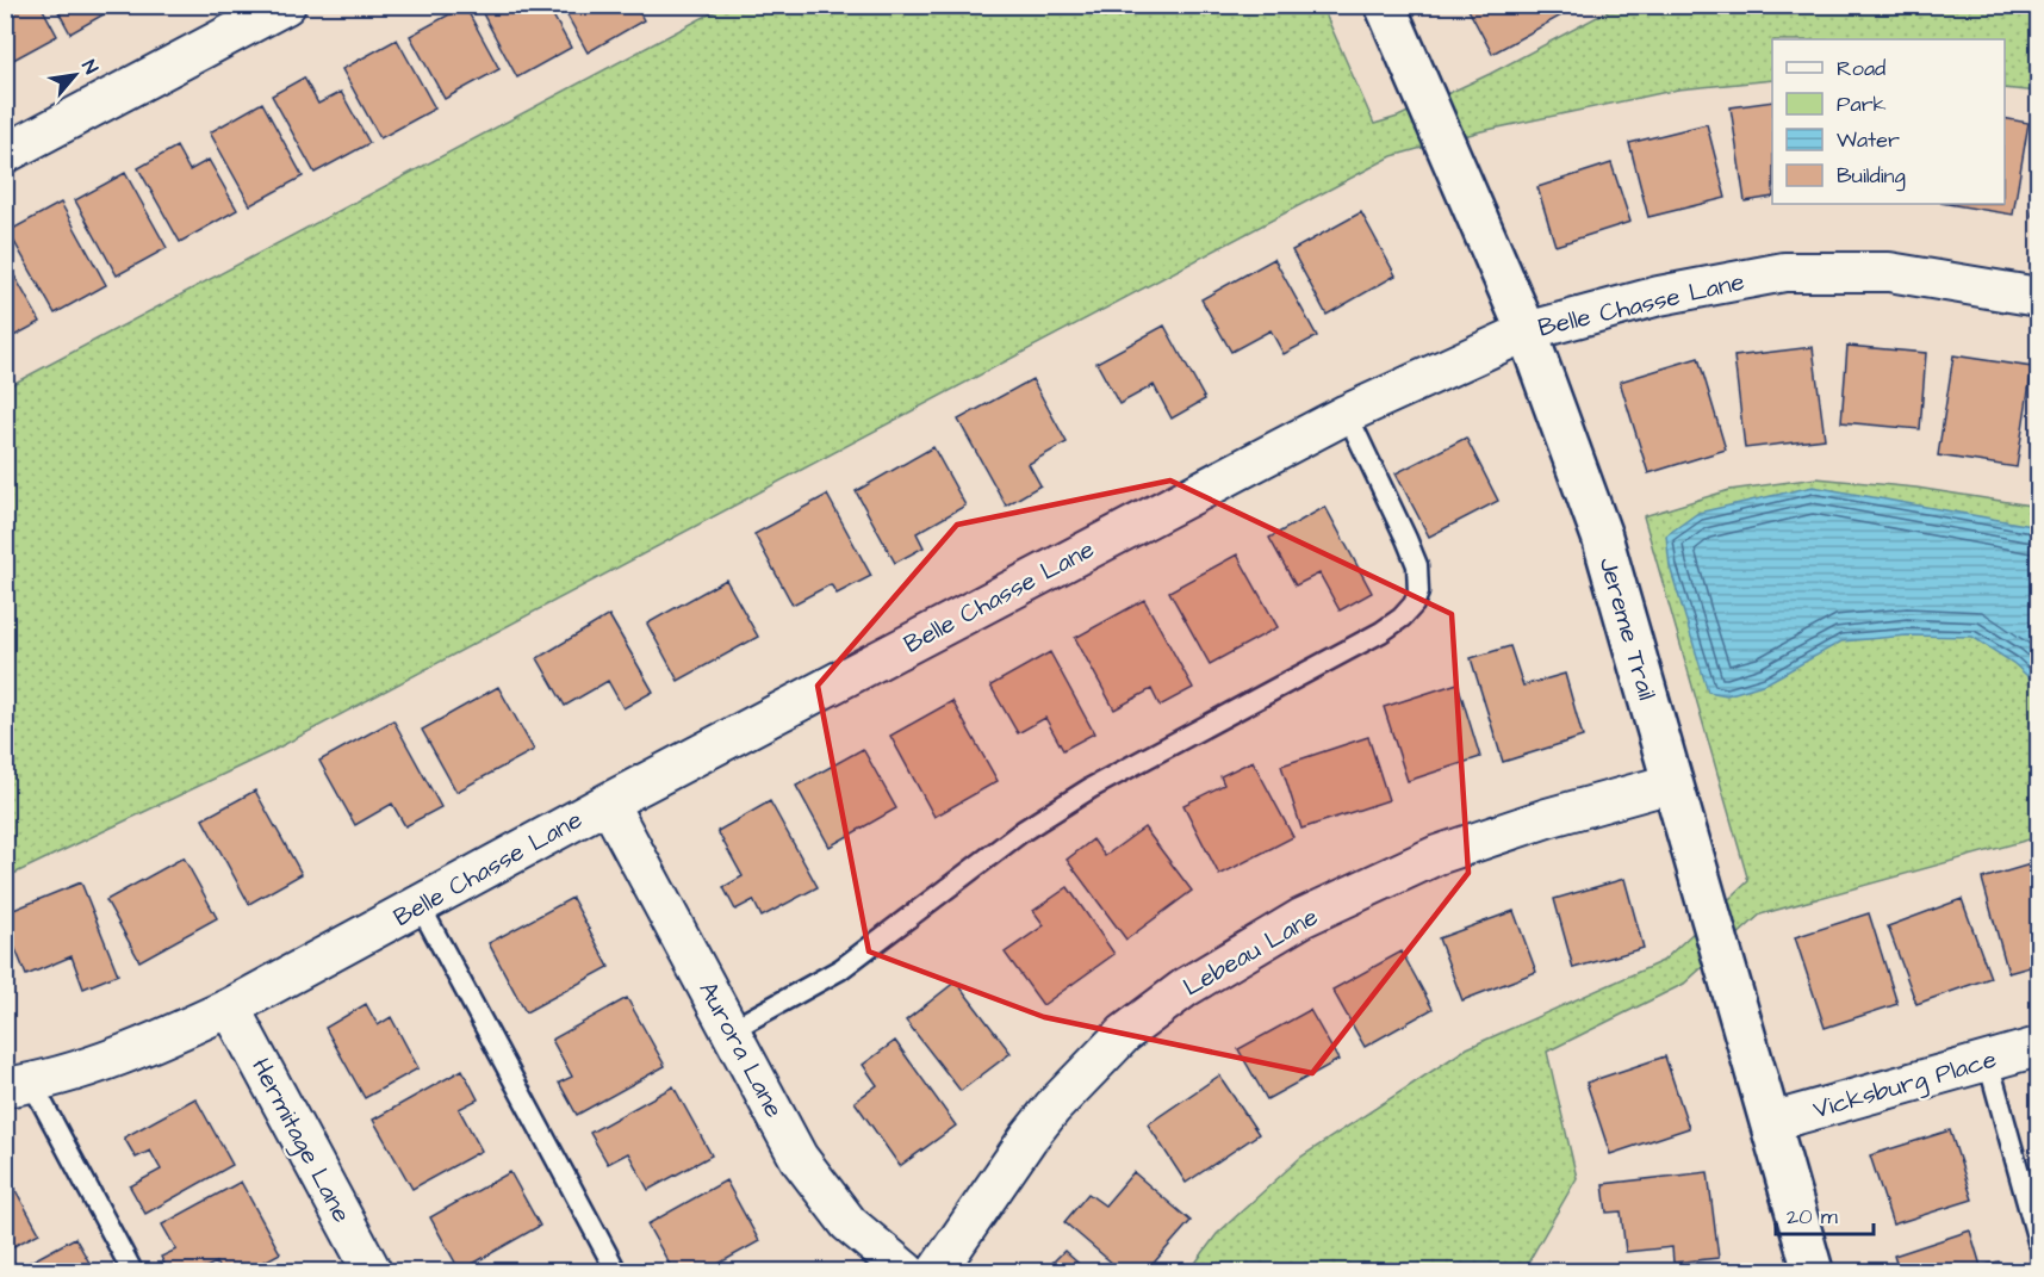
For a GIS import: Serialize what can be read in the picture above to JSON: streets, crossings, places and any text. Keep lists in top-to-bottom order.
{
  "streets": {
    "street": [
      "Belle Chasse Lane",
      "Jereme Trail",
      "Lebeau Lane",
      "Aurora Lane",
      "Vicksburg Place",
      "Hermitage Lane"
    ]
  },
  "crossings": [
    ["Belle Chasse Lane", "Jereme Trail"],
    ["Belle Chasse Lane", "Aurora Lane"],
    ["Belle Chasse Lane", "Hermitage Lane"],
    ["Jereme Trail", "Lebeau Lane"],
    ["Jereme Trail", "Vicksburg Place"]
  ],
  "legend": [
    "Road",
    "Park",
    "Water",
    "Building"
  ],
  "scale_bar": "20 m",
  "north": "top right"
}
